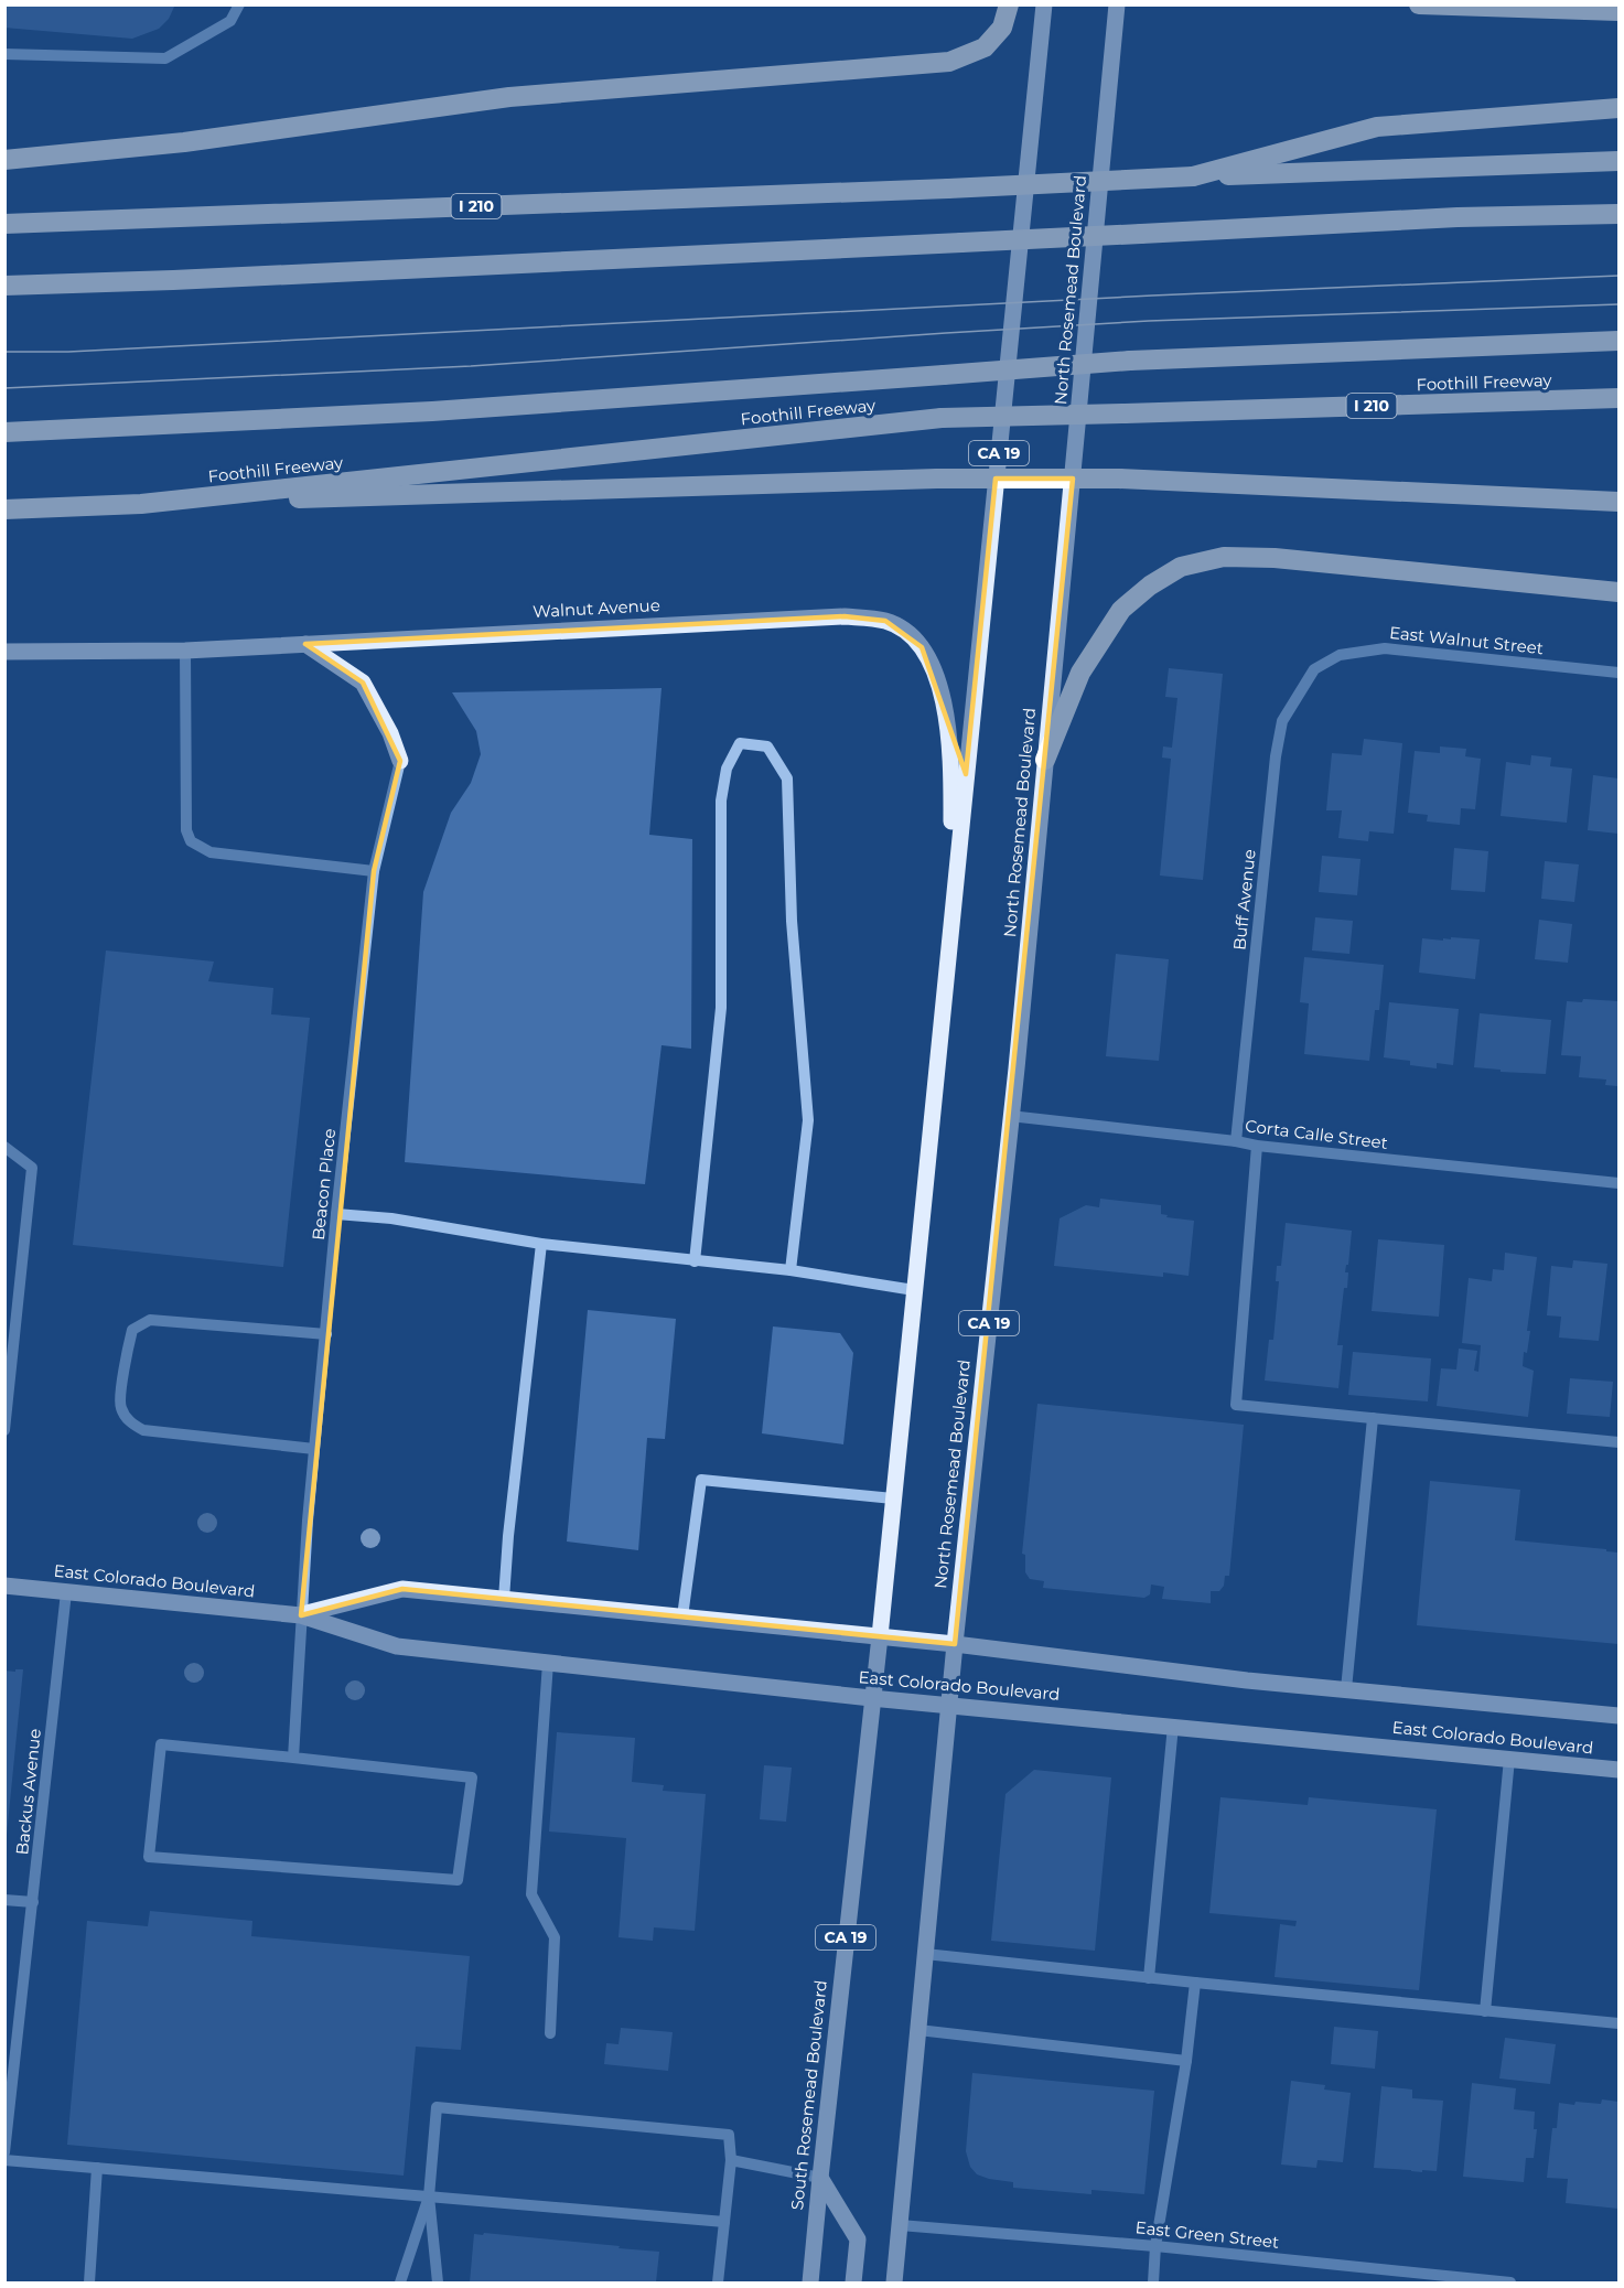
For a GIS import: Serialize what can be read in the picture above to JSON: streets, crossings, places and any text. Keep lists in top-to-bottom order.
{
  "streets": {
    "highway": ["I 210", "Foothill Freeway"],
    "main road": [
      "North Rosemead Boulevard",
      "CA 19",
      "Walnut Avenue",
      "East Colorado Boulevard",
      "South Rosemead Boulevard"
    ],
    "street": [
      "East Walnut Street",
      "Buff Avenue",
      "Corta Calle Street",
      "Beacon Place",
      "Backus Avenue",
      "East Green Street"
    ]
  },
  "crossings": [
    ["North Rosemead Boulevard", "CA 19"],
    ["North Rosemead Boulevard", "Corta Calle Street"],
    ["North Rosemead Boulevard", "East Colorado Boulevard"],
    ["CA 19", "Walnut Avenue"],
    ["CA 19", "East Colorado Boulevard"],
    ["CA 19", "South Rosemead Boulevard"],
    ["CA 19", "East Green Street"],
    ["East Walnut Street", "Buff Avenue"],
    ["Buff Avenue", "Corta Calle Street"],
    ["Beacon Place", "East Colorado Boulevard"],
    ["East Colorado Boulevard", "Backus Avenue"],
    ["East Colorado Boulevard", "South Rosemead Boulevard"]
  ]
}
